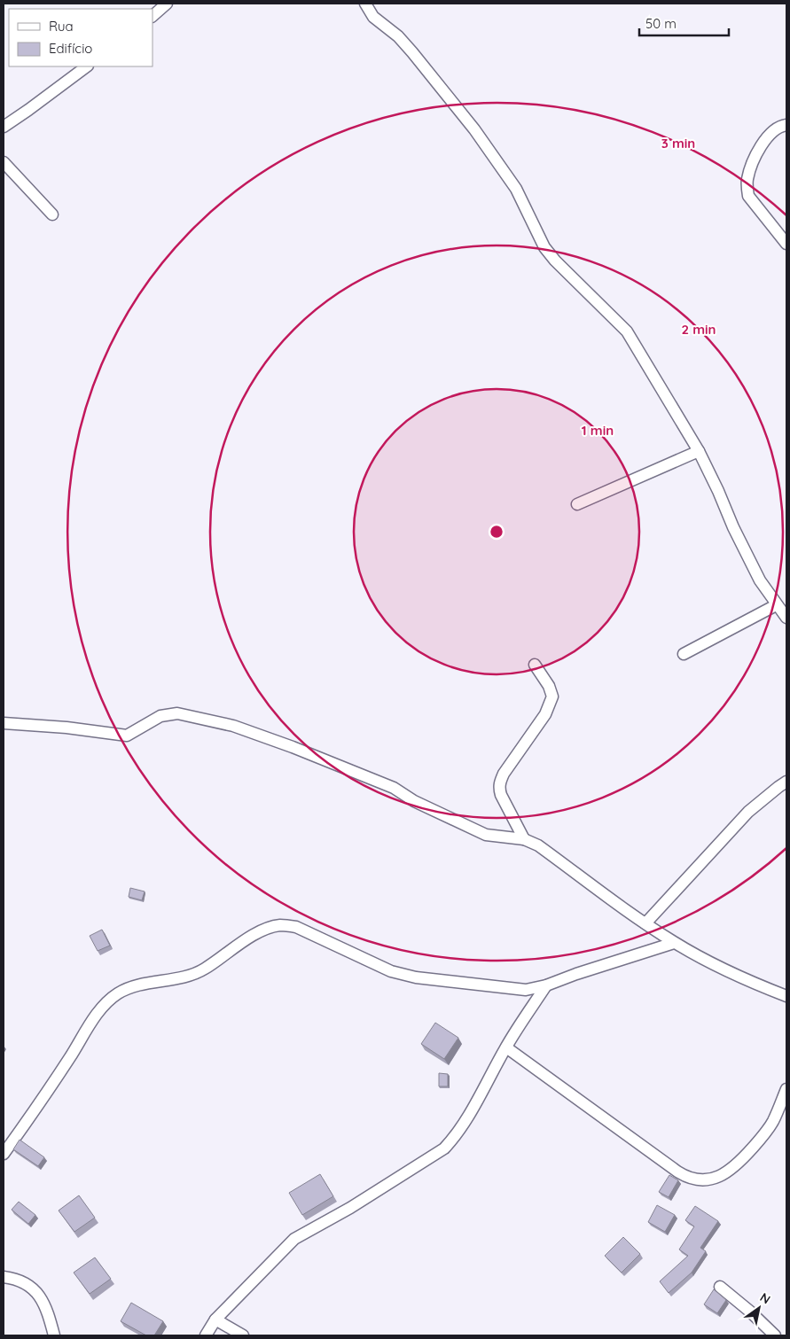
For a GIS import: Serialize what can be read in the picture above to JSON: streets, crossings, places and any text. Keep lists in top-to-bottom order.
{
  "legend": ["Rua", "Edifício"],
  "scale_bar": "50 m",
  "north": "top right",
  "rings": ["3 min", "2 min", "1 min"]
}
